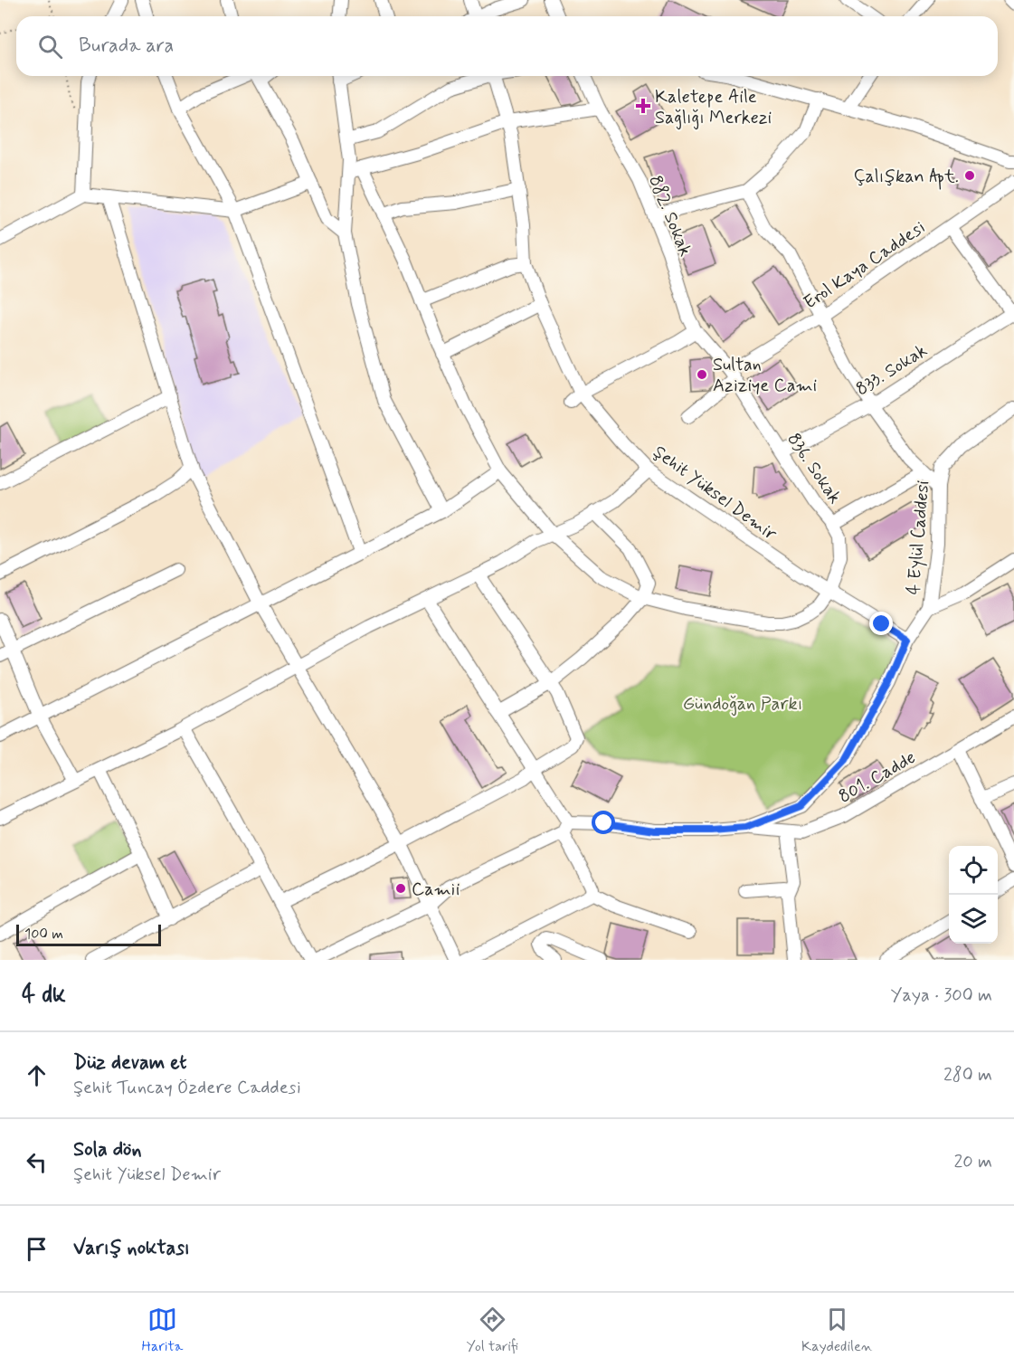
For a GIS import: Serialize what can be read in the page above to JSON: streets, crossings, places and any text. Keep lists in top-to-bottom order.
{
  "streets": {
    "street": [
      "882. Sokak",
      "Erol Kaya Caddesi",
      "833. Sokak",
      "836. Sokak",
      "Şehit Yüksel Demir",
      "4 Eylül Caddesi",
      "801. Cadde"
    ]
  },
  "crossings": [
    ["882. Sokak", "Erol Kaya Caddesi"],
    ["882. Sokak", "836. Sokak"],
    ["Erol Kaya Caddesi", "836. Sokak"],
    ["833. Sokak", "836. Sokak"],
    ["836. Sokak", "Şehit Yüksel Demir"]
  ],
  "parks": ["Gündoğan Parkı"],
  "places": {
    "health": ["Kaletepe Aile Sağlığı Merkezi"],
    "other": ["Çalışkan Apt.", "Sultan Aziziye Cami", "Camii"]
  },
  "scale_bar": "100 m",
  "page": {
    "search": "Burada ara",
    "scale": "100 m",
    "heading": ["4 dk", "Yaya · 300 m"],
    "list": [
      ["Düz devam et", "Şehit Tuncay Özdere Caddesi", "280 m"],
      ["Sola dön", "Şehit Yüksel Demir", "20 m"],
      "Varış noktası"
    ],
    "nav": ["Harita", "Yol tarifi", "Kaydedilen"]
  }
}
